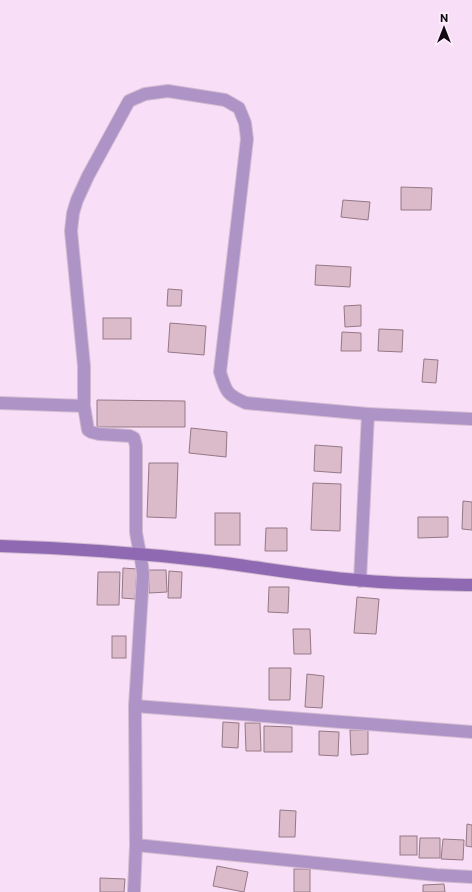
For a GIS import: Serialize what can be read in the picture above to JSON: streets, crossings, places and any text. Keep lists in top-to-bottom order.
{
  "north": "top"
}
